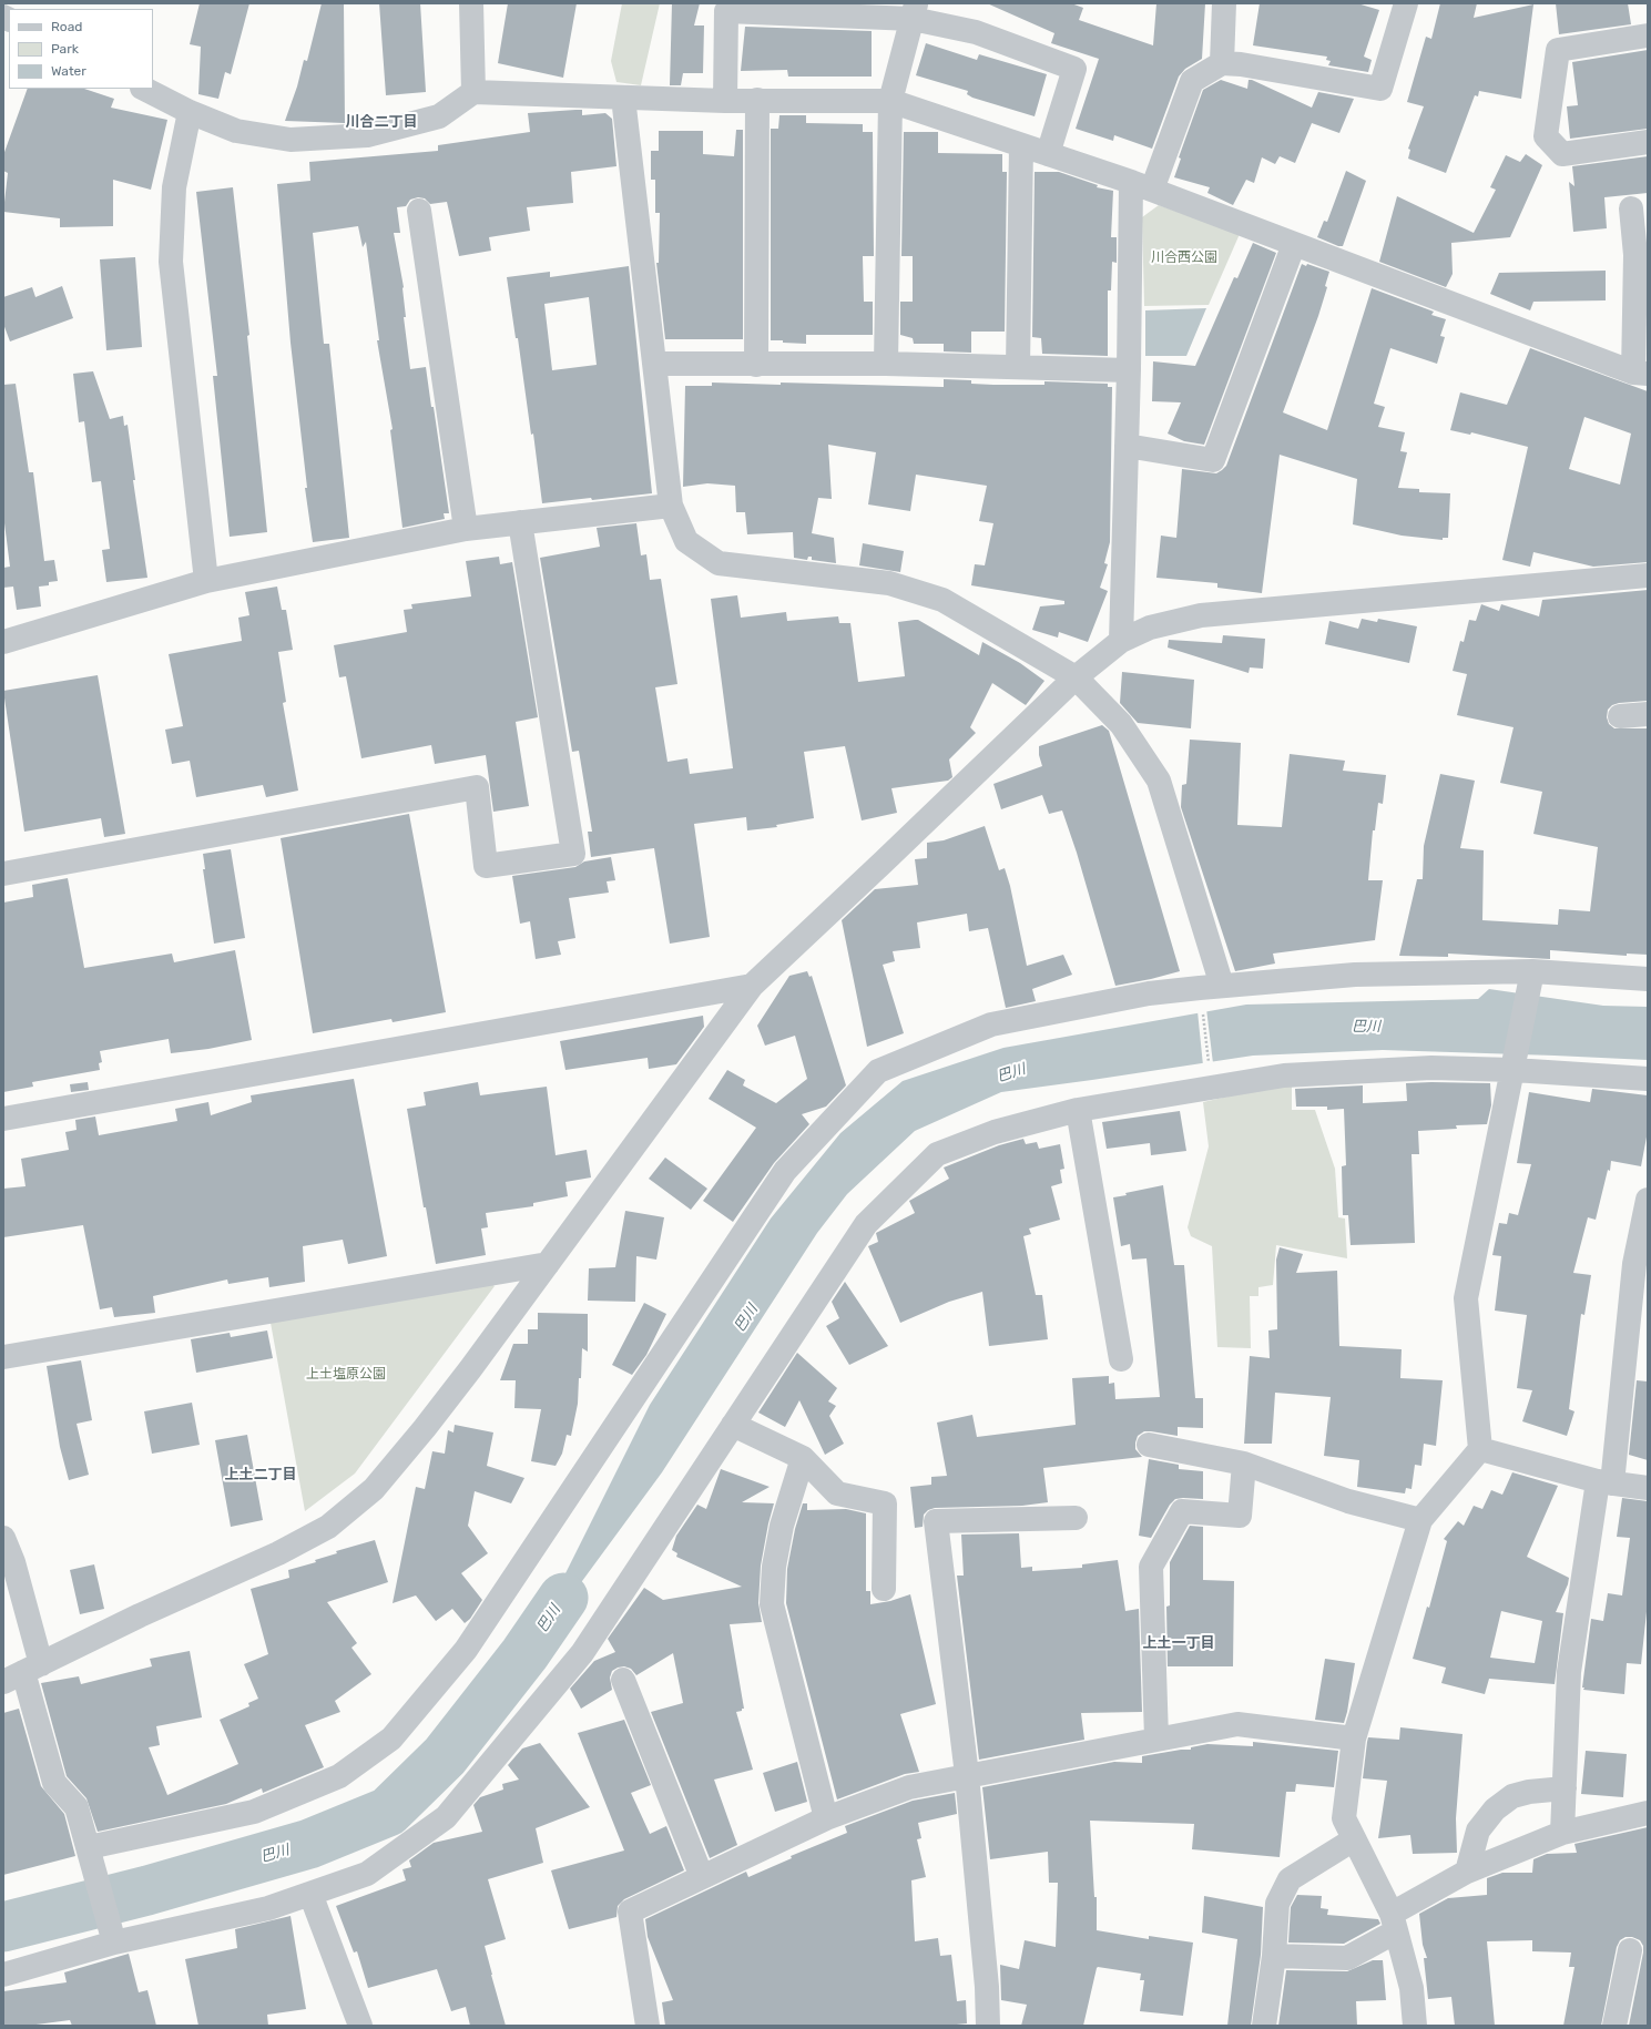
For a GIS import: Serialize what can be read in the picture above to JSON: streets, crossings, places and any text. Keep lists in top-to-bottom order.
{
  "districts": ["川合二丁目", "上土二丁目", "上土一丁目"],
  "water": ["巴川"],
  "parks": ["川合西公園", "上土塩原公園"],
  "legend": ["Road", "Park", "Water"]
}
